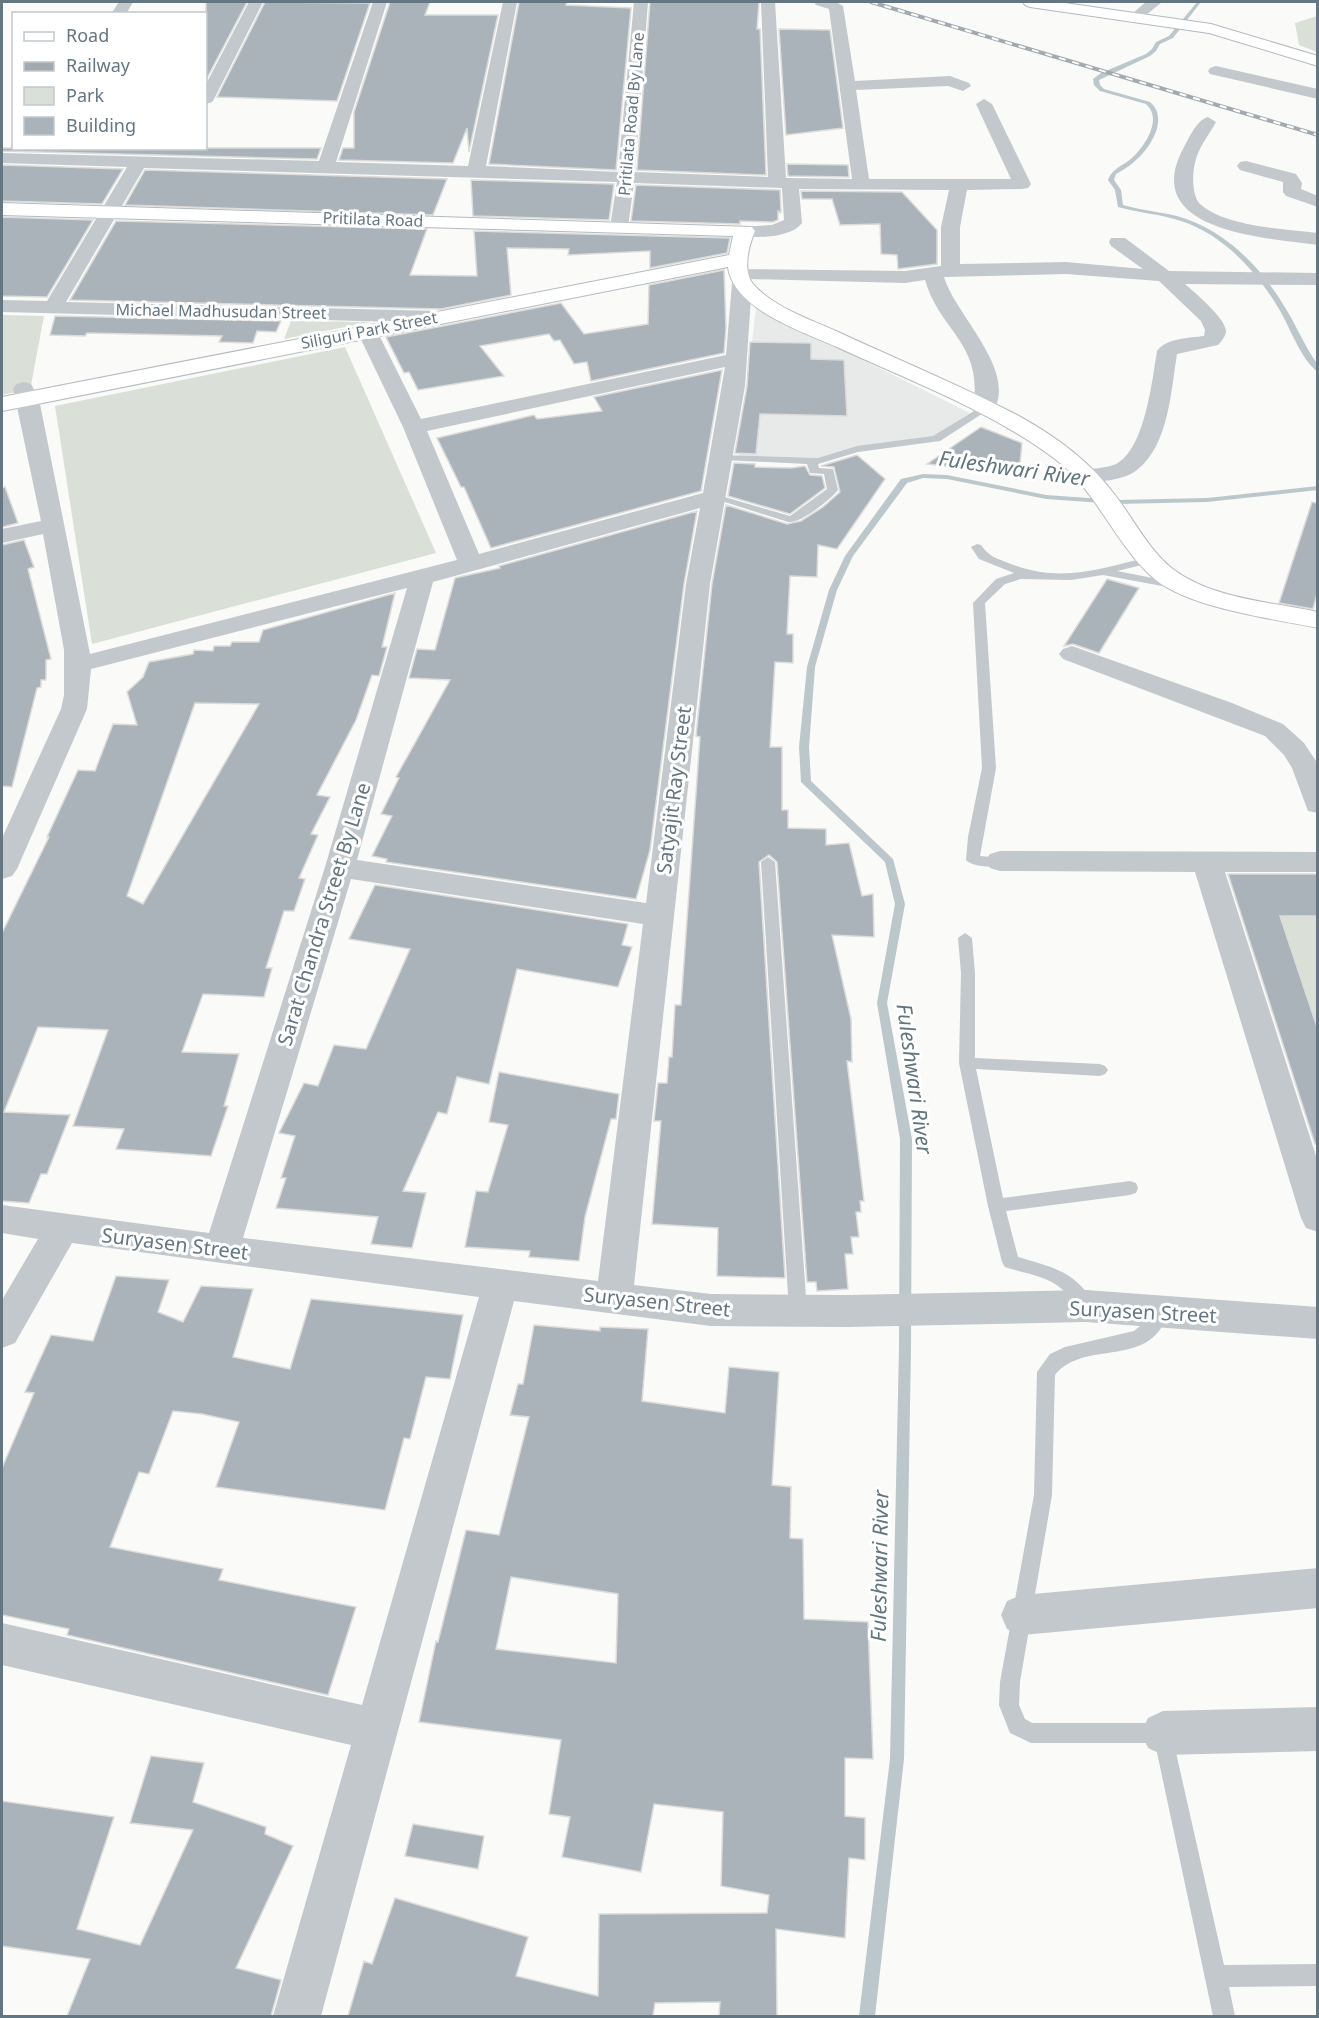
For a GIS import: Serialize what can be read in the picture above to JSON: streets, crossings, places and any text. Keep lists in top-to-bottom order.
{
  "streets": {
    "street": [
      "Pritilata Road By Lane",
      "Pritilata Road",
      "Michael Madhusudan Street",
      "Siliguri Park Street",
      "Satyajit Ray Street",
      "Sarat Chandra Street By Lane",
      "Suryasen Street"
    ]
  },
  "crossings": [
    ["Pritilata Road By Lane", "Pritilata Road"],
    ["Michael Madhusudan Street", "Siliguri Park Street"],
    ["Siliguri Park Street", "Satyajit Ray Street"],
    ["Satyajit Ray Street", "Suryasen Street"],
    ["Sarat Chandra Street By Lane", "Suryasen Street"]
  ],
  "water": ["Fuleshwari River"],
  "legend": [
    "Road",
    "Railway",
    "Park",
    "Building"
  ]
}
